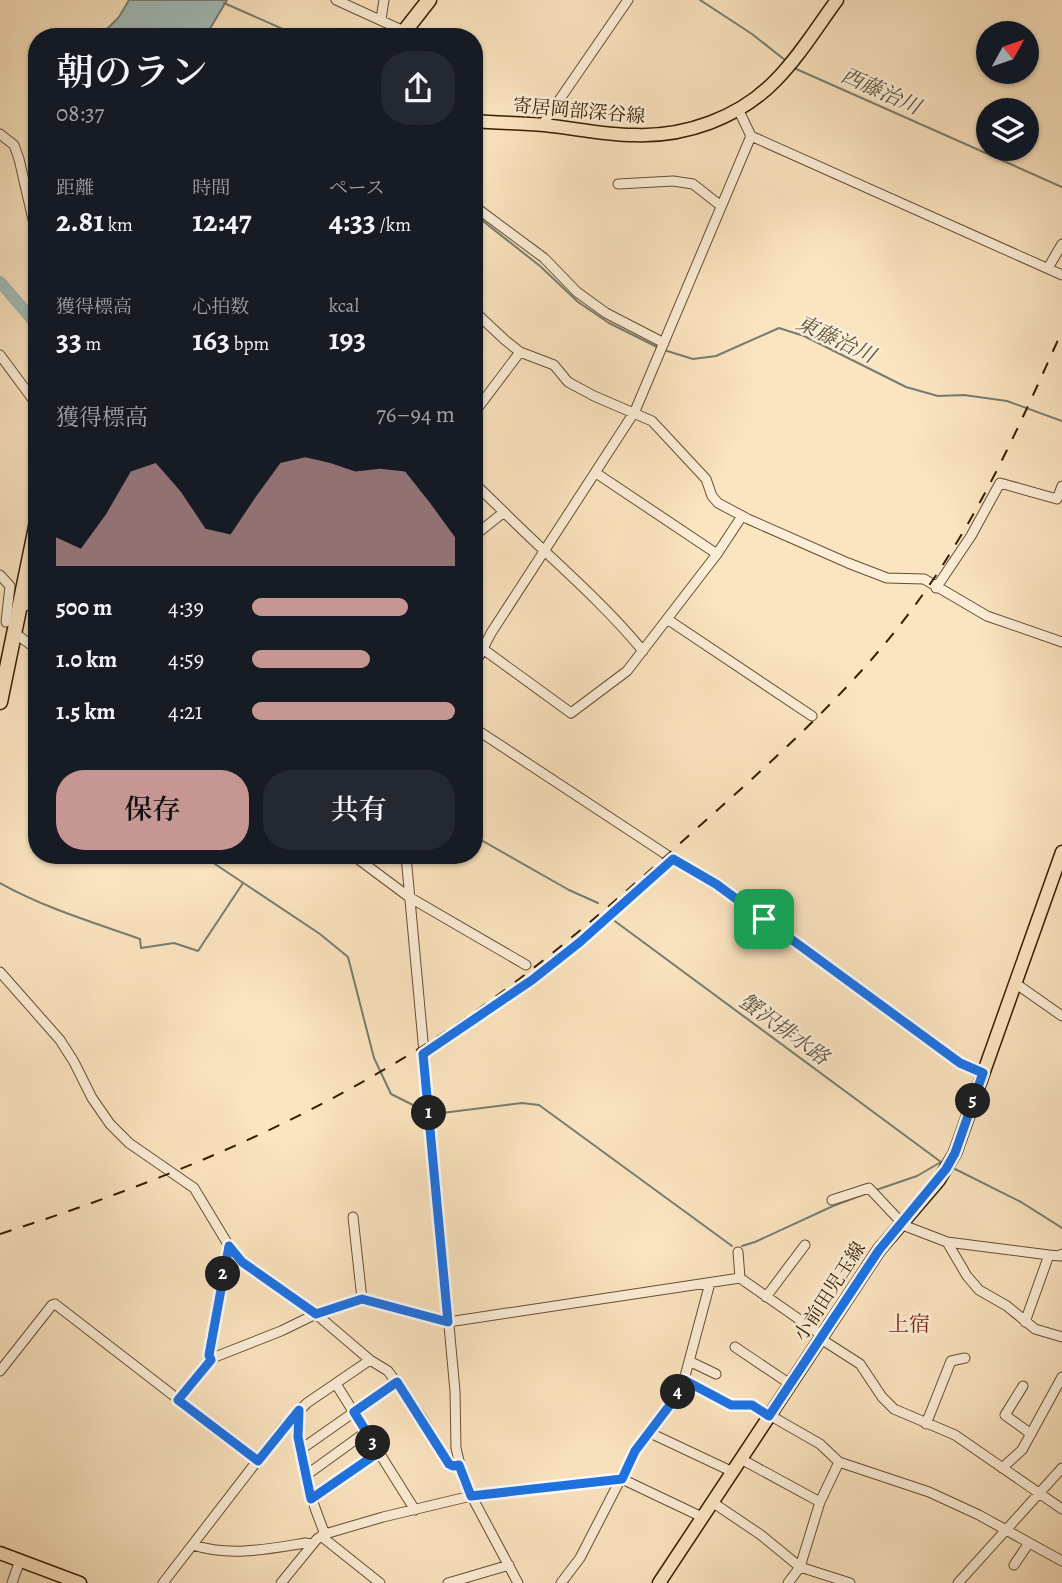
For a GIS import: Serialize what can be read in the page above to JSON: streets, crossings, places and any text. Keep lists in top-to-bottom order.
{
  "streets": {
    "main road": ["寄居岡部深谷線", "小前田児玉線"]
  },
  "districts": ["上宿"],
  "water": ["西藤治川", "東藤治川", "蟹沢排水路"],
  "north": "top right",
  "page": {
    "heading": ["朝のラン", "08:37"],
    "stats": [
      ["距離", "2.81 km"],
      ["時間", "12:47"],
      ["ペース", "4:33 /km"],
      ["獲得標高", "33 m"],
      ["心拍数", "163 bpm"],
      ["kcal", "193"]
    ],
    "chart": ["獲得標高", "76–94 m"],
    "list": [
      {
        "name": "500 m",
        "note": "4:39"
      },
      {
        "name": "1.0 km",
        "note": "4:59"
      },
      {
        "name": "1.5 km",
        "note": "4:21"
      }
    ],
    "buttons": ["保存", "共有"],
    "pins": [
      "5",
      "1",
      "2",
      "4",
      "3"
    ]
  }
}
